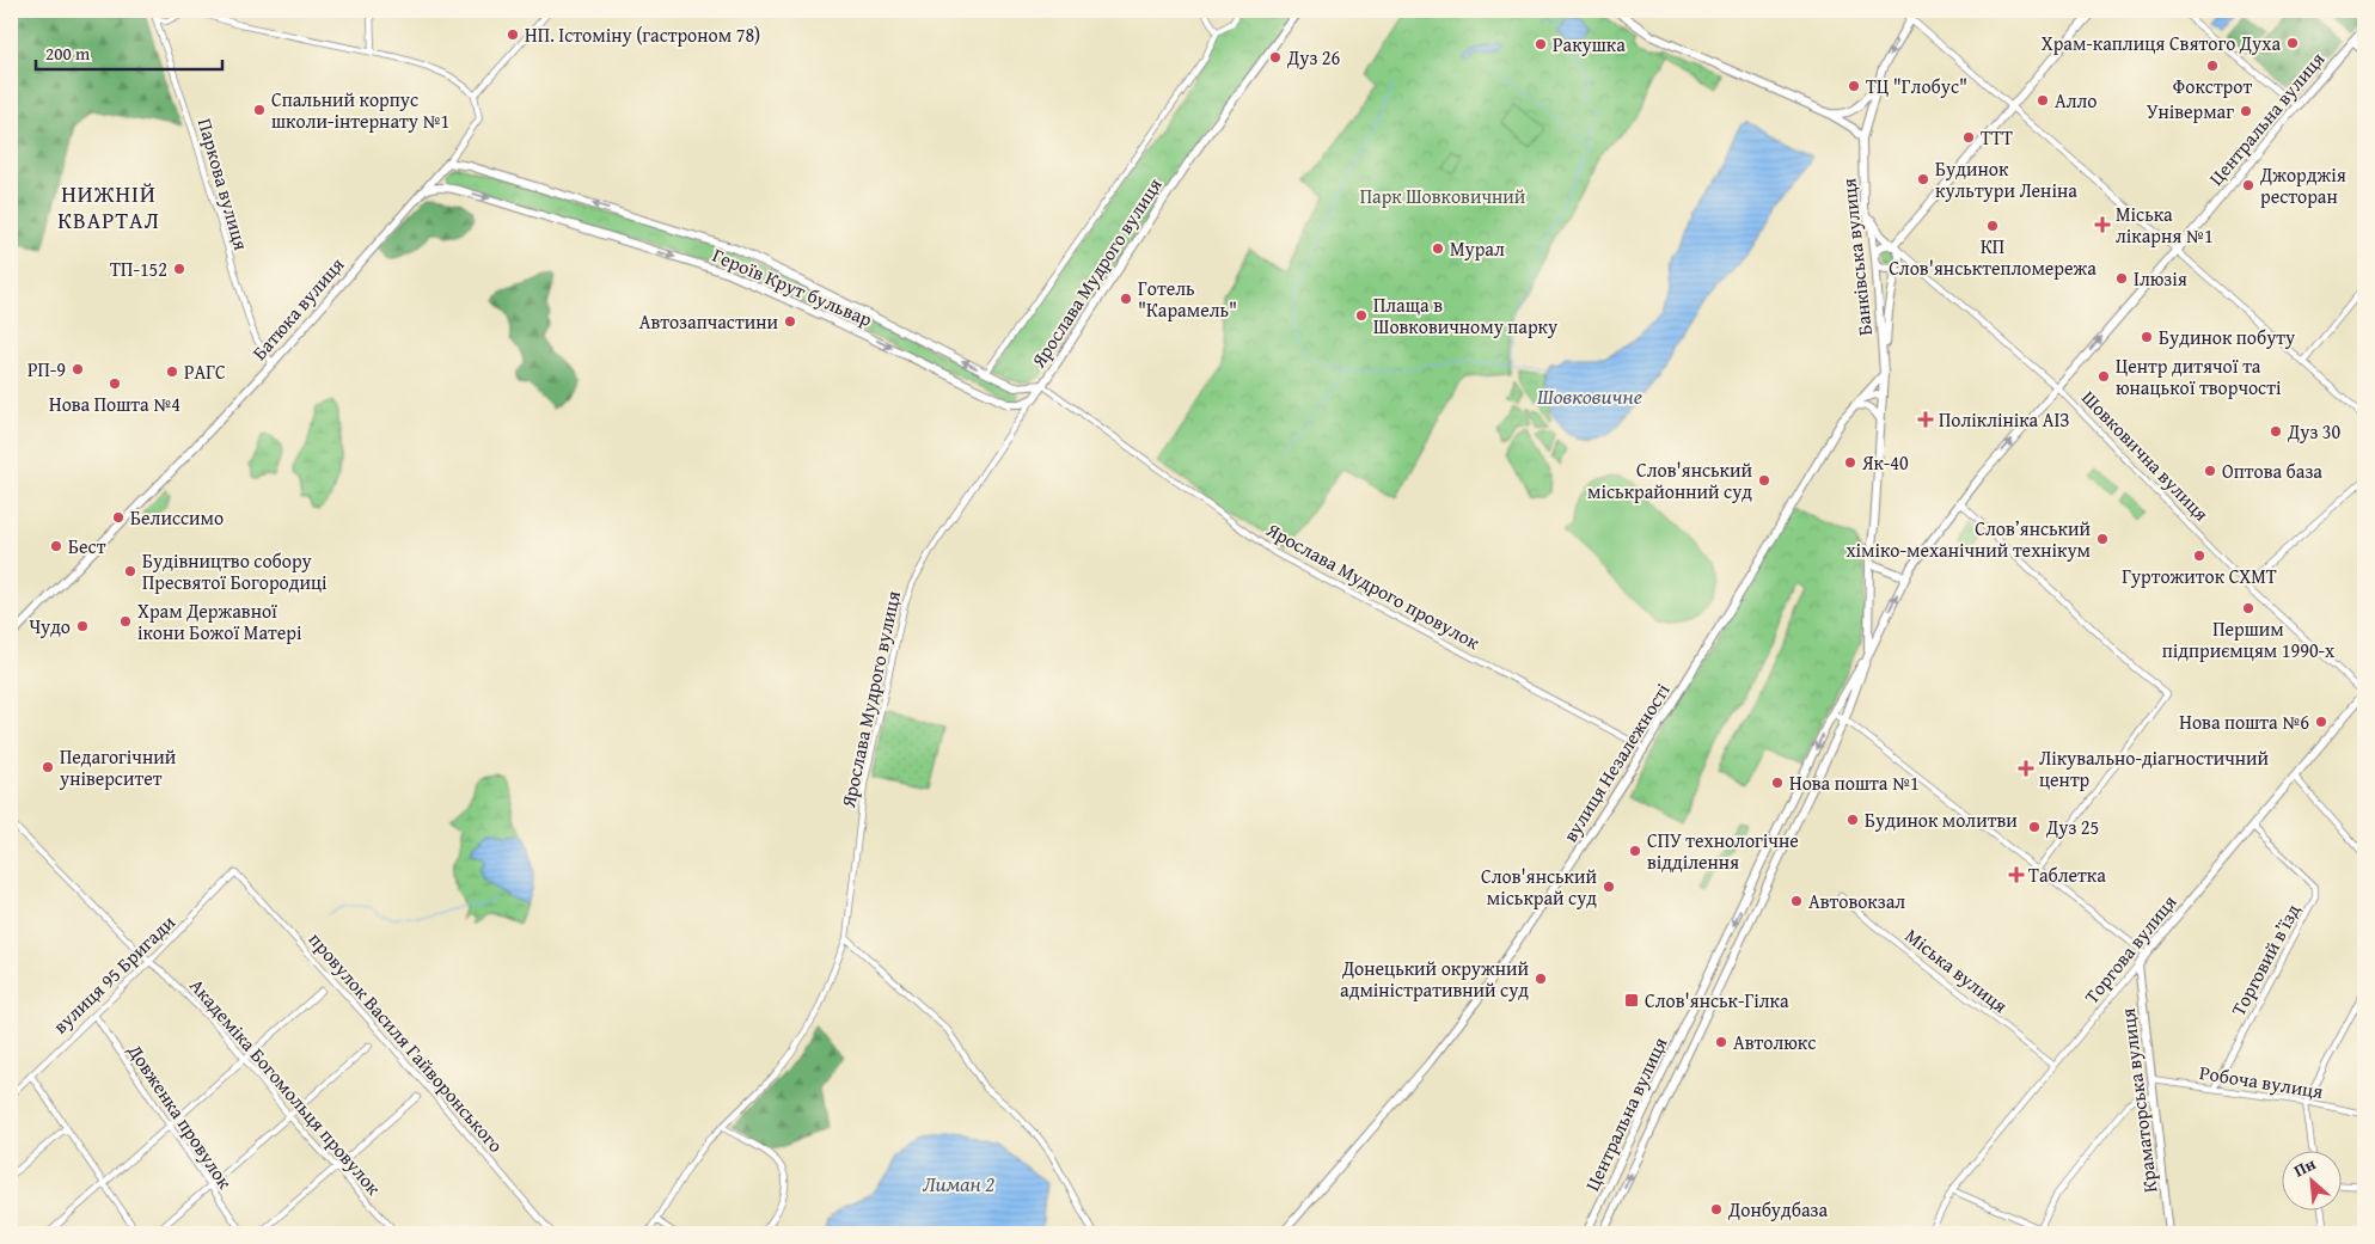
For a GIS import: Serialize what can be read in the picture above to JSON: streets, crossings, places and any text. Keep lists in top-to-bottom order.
{
  "streets": {
    "street": [
      "Центральна вулиця",
      "Паркова вулиця",
      "Банківська вулиця",
      "Ярослава Мудрого вулиця",
      "Героїв Крут бульвар",
      "Батюка вулиця",
      "Шовковична вулиця",
      "Ярослава Мудрого провулок",
      "вулиця Незалежності",
      "Торгова вулиця",
      "Торговий в’їзд",
      "Міська вулиця",
      "вулиця 95 Бригади",
      "провулок Василя Гайворонського",
      "Робоча вулиця",
      "Академіка Богомольця провулок",
      "Краматорська вулиця",
      "Довженка провулок"
    ]
  },
  "crossings": [
    ["Центральна вулиця", "Банківська вулиця"],
    ["Центральна вулиця", "Шовковична вулиця"],
    ["Паркова вулиця", "Батюка вулиця"],
    ["Банківська вулиця", "Шовковична вулиця"],
    ["Банківська вулиця", "вулиця Незалежності"],
    ["Ярослава Мудрого вулиця", "Героїв Крут бульвар"],
    ["Ярослава Мудрого вулиця", "Ярослава Мудрого провулок"],
    ["Героїв Крут бульвар", "Батюка вулиця"],
    ["Героїв Крут бульвар", "Ярослава Мудрого провулок"],
    ["Шовковична вулиця", "Торгова вулиця"],
    ["Ярослава Мудрого провулок", "вулиця Незалежності"],
    ["Торгова вулиця", "Торговий в’їзд"],
    ["Торгова вулиця", "Міська вулиця"],
    ["Торгова вулиця", "Краматорська вулиця"],
    ["Торговий в’їзд", "Робоча вулиця"],
    ["вулиця 95 Бригади", "провулок Василя Гайворонського"],
    ["вулиця 95 Бригади", "Академіка Богомольця провулок"],
    ["вулиця 95 Бригади", "Довженка провулок"],
    ["Робоча вулиця", "Краматорська вулиця"]
  ],
  "districts": ["НИЖНІЙ КВАРТАЛ"],
  "water": ["Шовковичне", "Лиман 2"],
  "parks": ["Парк Шовковичний"],
  "places": {
    "other": [
      "НП. Істоміну (гастроном 78)",
      "Храм-каплиця Святого Духа",
      "Ракушка",
      "Дуз 26",
      "Фокстрот",
      "ТЦ \"Глобус\"",
      "Алло",
      "Спальний корпус школи-інтернату №1",
      "Універмаг",
      "ТТТ",
      "Будинок культури Леніна",
      "Джорджія ресторан",
      "КП Слов'янськтепломережа",
      "Мурал",
      "ТП-152",
      "Ілюзія",
      "Готель \"Карамель\"",
      "Плаща в Шовковичному парку",
      "Автозапчастини",
      "Будинок побуту",
      "РП-9",
      "РАГС",
      "Центр дитячої та юнацької творчості",
      "Нова Пошта №4",
      "Дуз 30",
      "Як-40",
      "Оптова база",
      "Слов'янський міськрайонний суд",
      "Белиссимо",
      "Слов’янський хіміко-механічний технікум",
      "Бест",
      "Гуртожиток СХМТ",
      "Будівництво собору Пресвятої Богородиці",
      "Першим підприємцям 1990-х",
      "Храм Державної ікони Божої Матері",
      "Чудо",
      "Нова пошта №6",
      "Педагогічний університет",
      "Нова пошта №1",
      "Будинок молитви",
      "Дуз 25",
      "СПУ технологічне відділення",
      "Слов'янський міськрай суд",
      "Автовокзал",
      "Донецький окружний адміністративний суд",
      "Автолюкс",
      "Донбудбаза"
    ],
    "health": [
      "Міська лікарня №1",
      "Поліклініка АІЗ",
      "Лікувально-діагностичний центр",
      "Таблетка"
    ],
    "transit": ["Слов'янськ-Гілка"]
  },
  "scale_bar": "200 m",
  "north": "top left"
}
